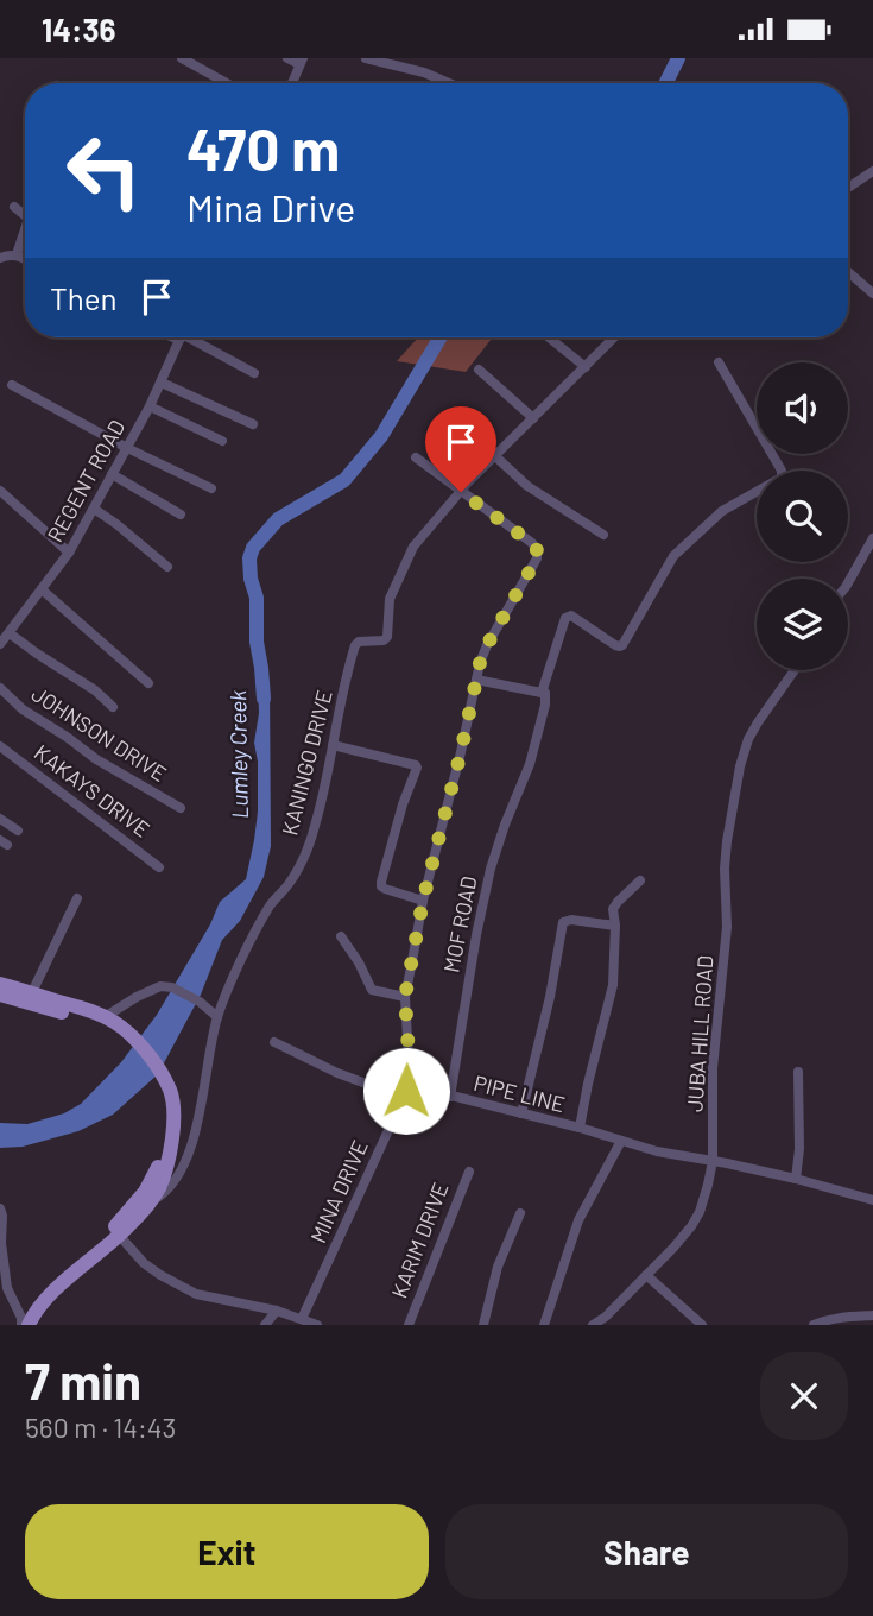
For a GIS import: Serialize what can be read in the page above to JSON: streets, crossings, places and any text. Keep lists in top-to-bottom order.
{
  "streets": {
    "street": [
      "REGENT ROAD",
      "JOHNSON DRIVE",
      "KANINGO DRIVE",
      "KAKAYS DRIVE",
      "MOF ROAD",
      "JUBA HILL ROAD",
      "PIPE LINE",
      "MINA DRIVE",
      "KARIM DRIVE"
    ]
  },
  "crossings": [
    ["KANINGO DRIVE", "MINA DRIVE"],
    ["MOF ROAD", "PIPE LINE"],
    ["JUBA HILL ROAD", "PIPE LINE"],
    ["PIPE LINE", "MINA DRIVE"]
  ],
  "water": ["Lumley Creek"],
  "page": {
    "status": "14:36",
    "turn": ["470 m", "Mina Drive"],
    "then": "Then",
    "heading": ["7 min", "560 m · 14:43"],
    "buttons": ["Exit", "Share"]
  }
}
